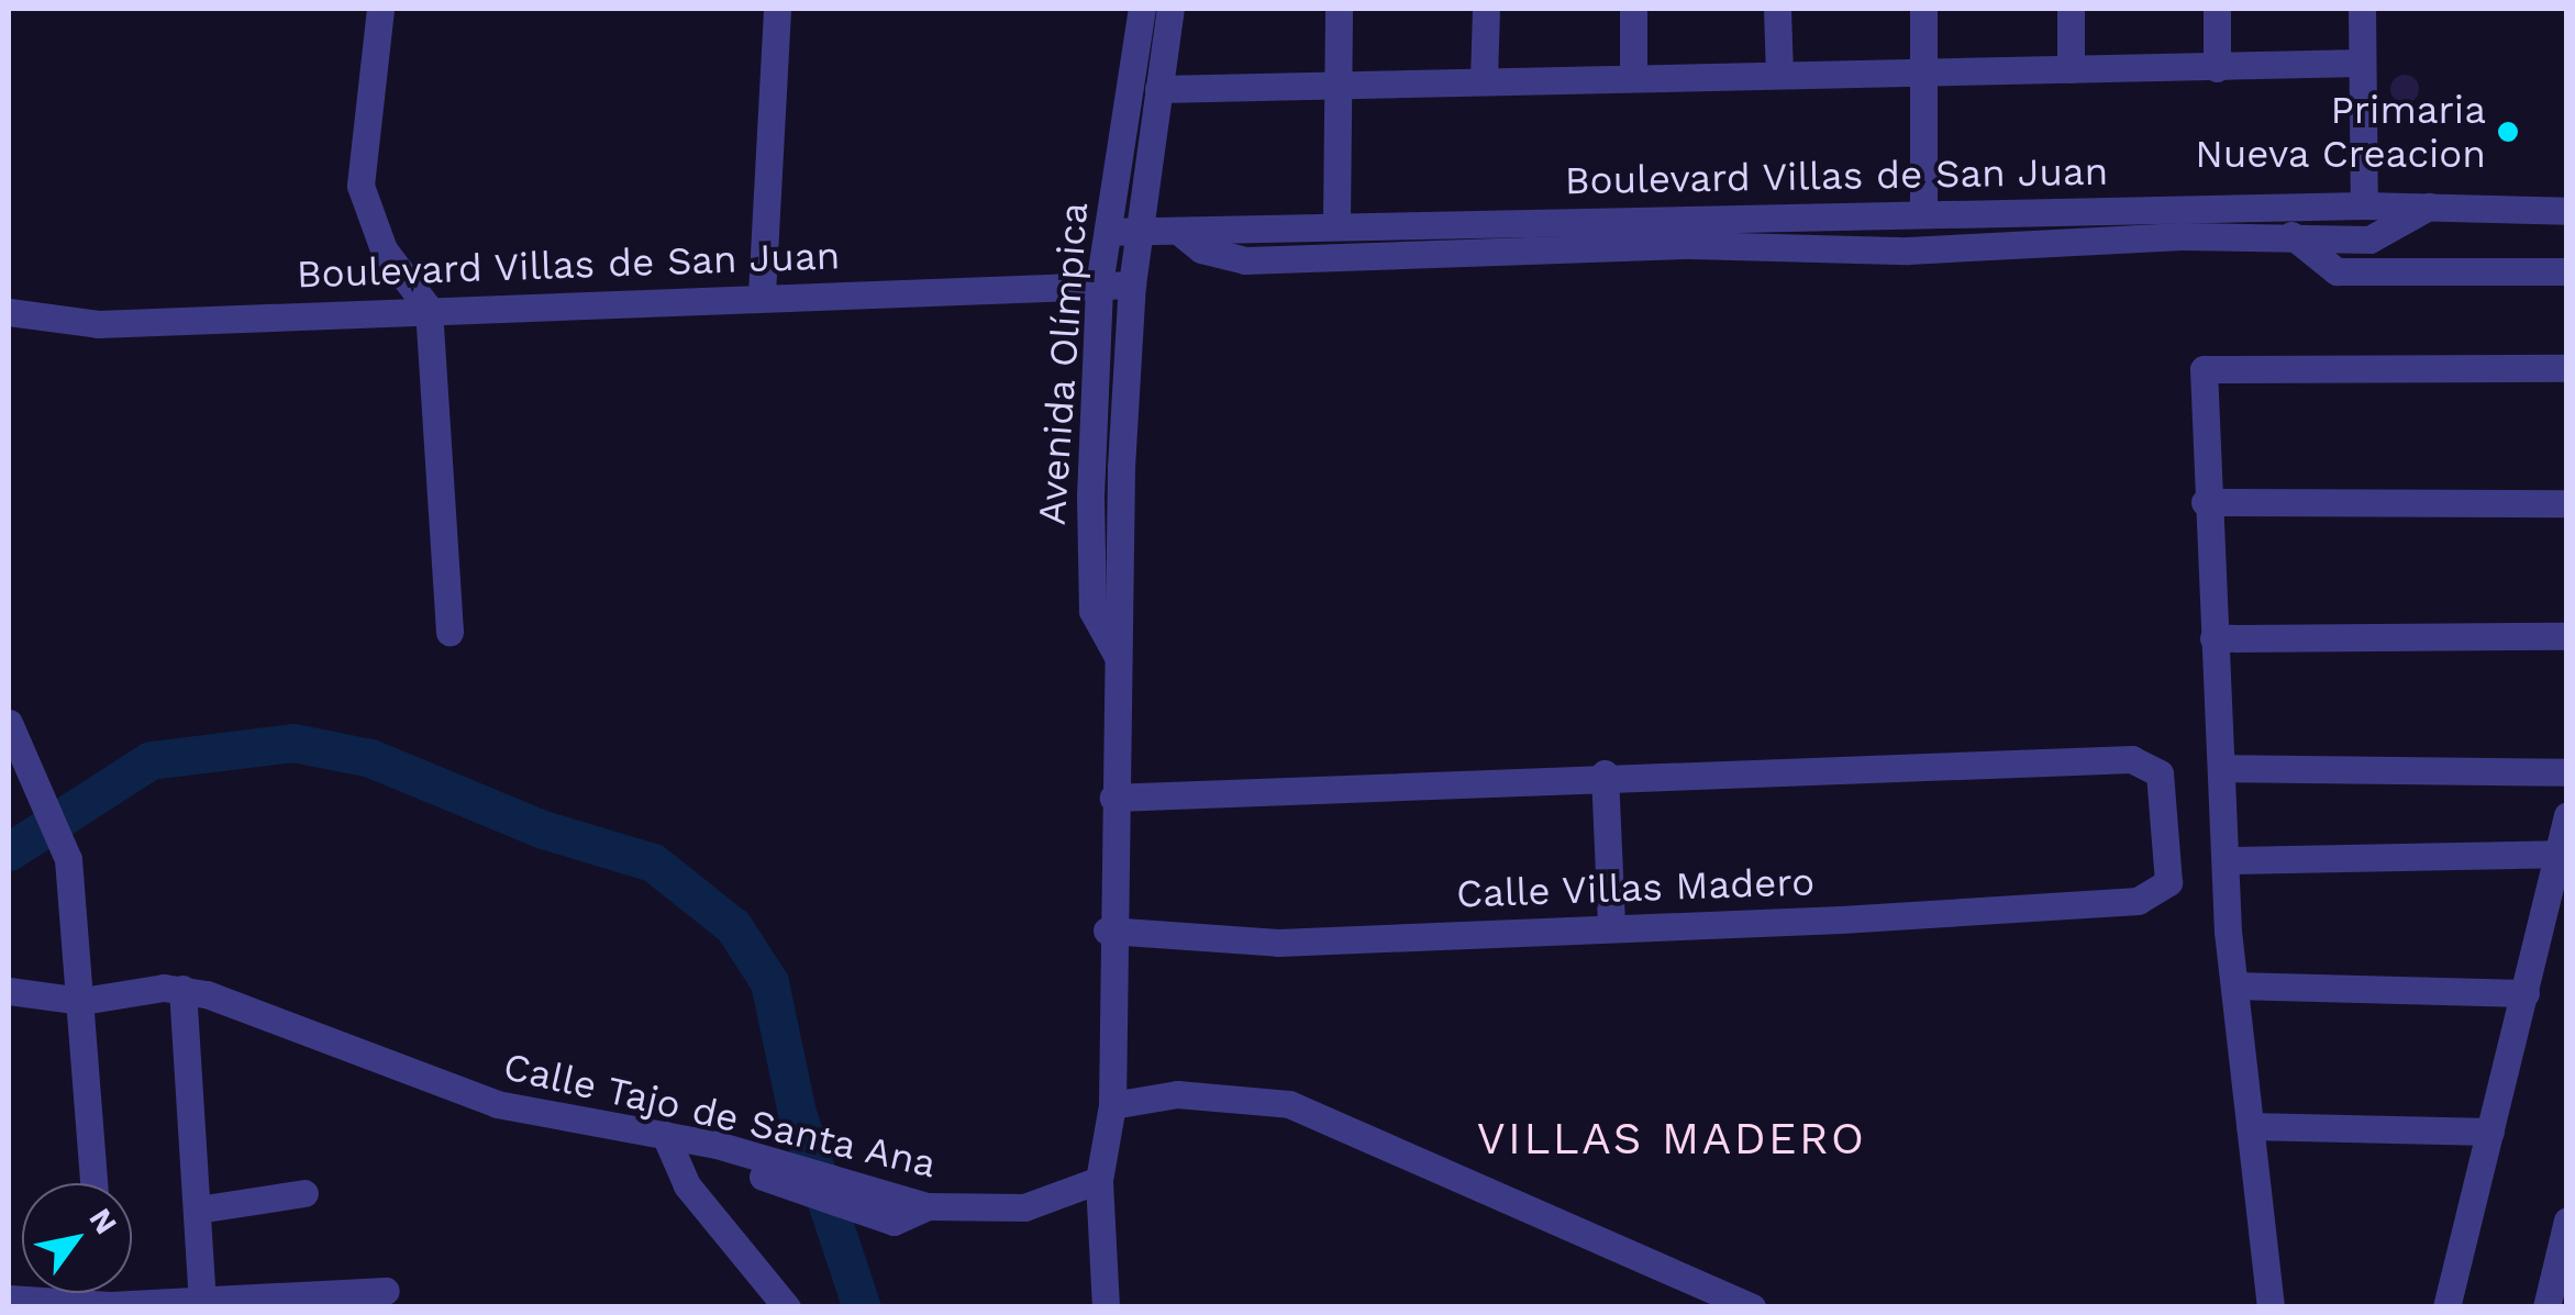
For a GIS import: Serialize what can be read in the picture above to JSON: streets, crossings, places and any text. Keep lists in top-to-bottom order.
{
  "streets": {
    "street": [
      "Boulevard Villas de San Juan",
      "Avenida Olímpica",
      "Calle Villas Madero",
      "Calle Tajo de Santa Ana"
    ]
  },
  "crossings": [
    ["Boulevard Villas de San Juan", "Avenida Olímpica"],
    ["Avenida Olímpica", "Calle Villas Madero"],
    ["Avenida Olímpica", "Calle Tajo de Santa Ana"]
  ],
  "districts": ["VILLAS MADERO"],
  "places": ["Primaria Nueva Creacion"],
  "north": "top right"
}
